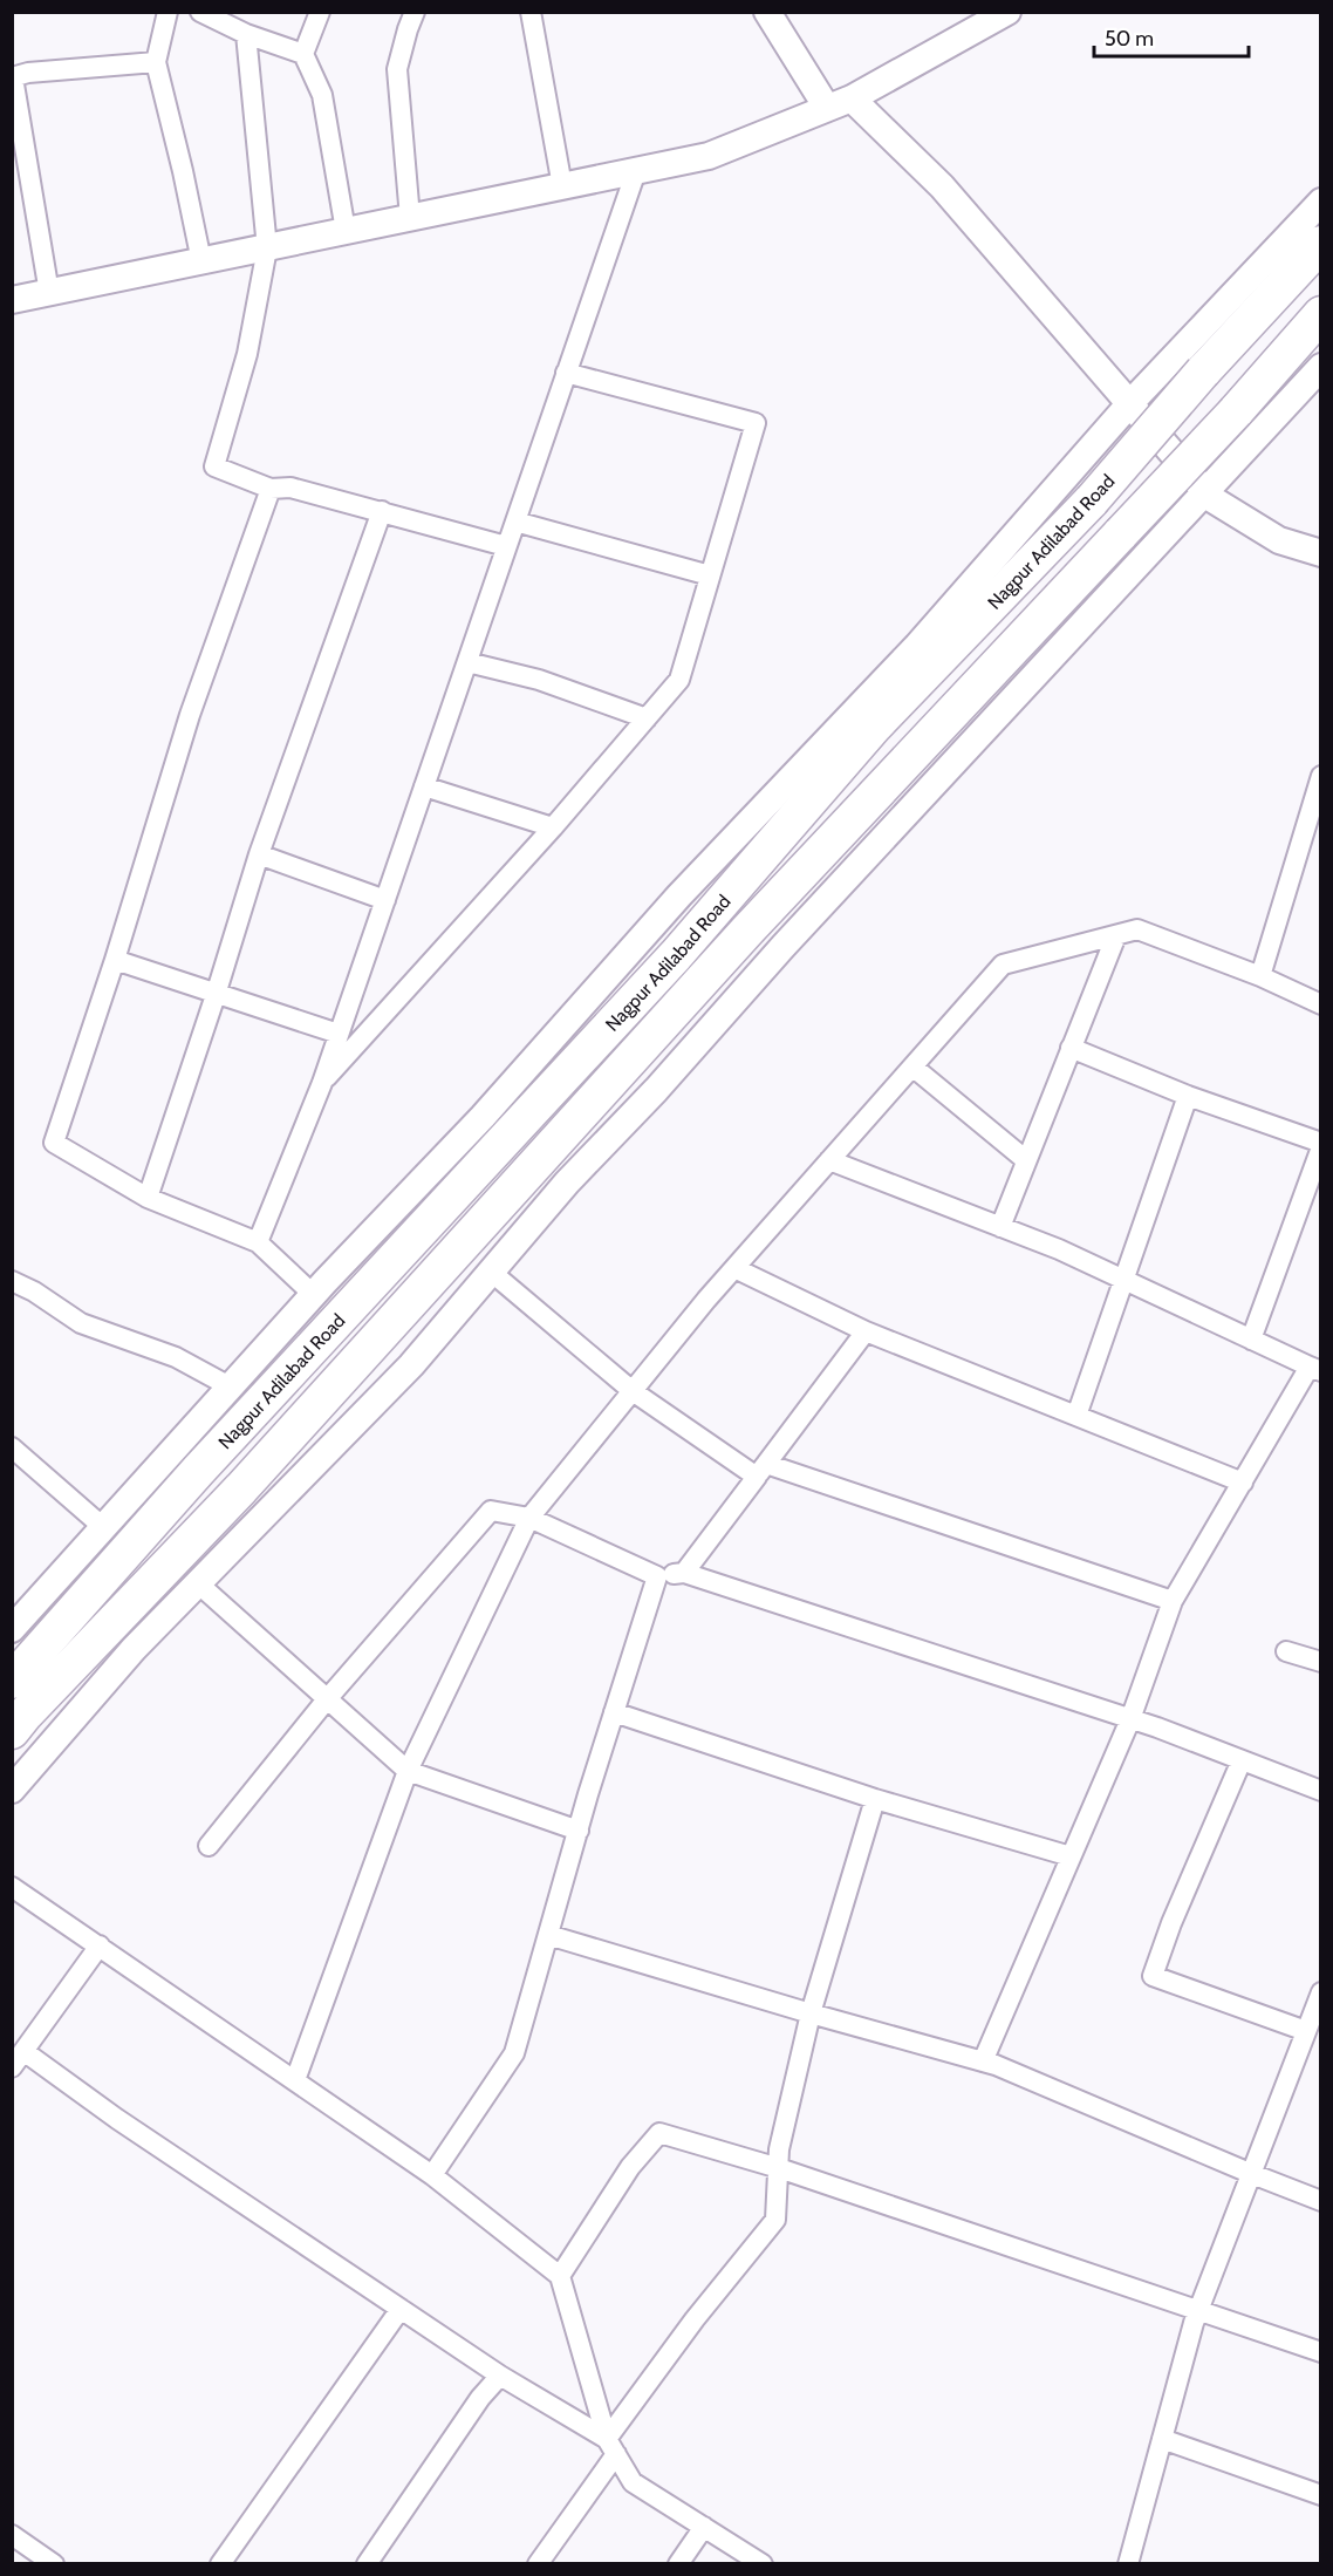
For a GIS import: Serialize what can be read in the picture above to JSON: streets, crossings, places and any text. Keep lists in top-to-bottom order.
{
  "streets": {
    "highway": ["Nagpur Adilabad Road"]
  },
  "scale_bar": "50 m"
}
